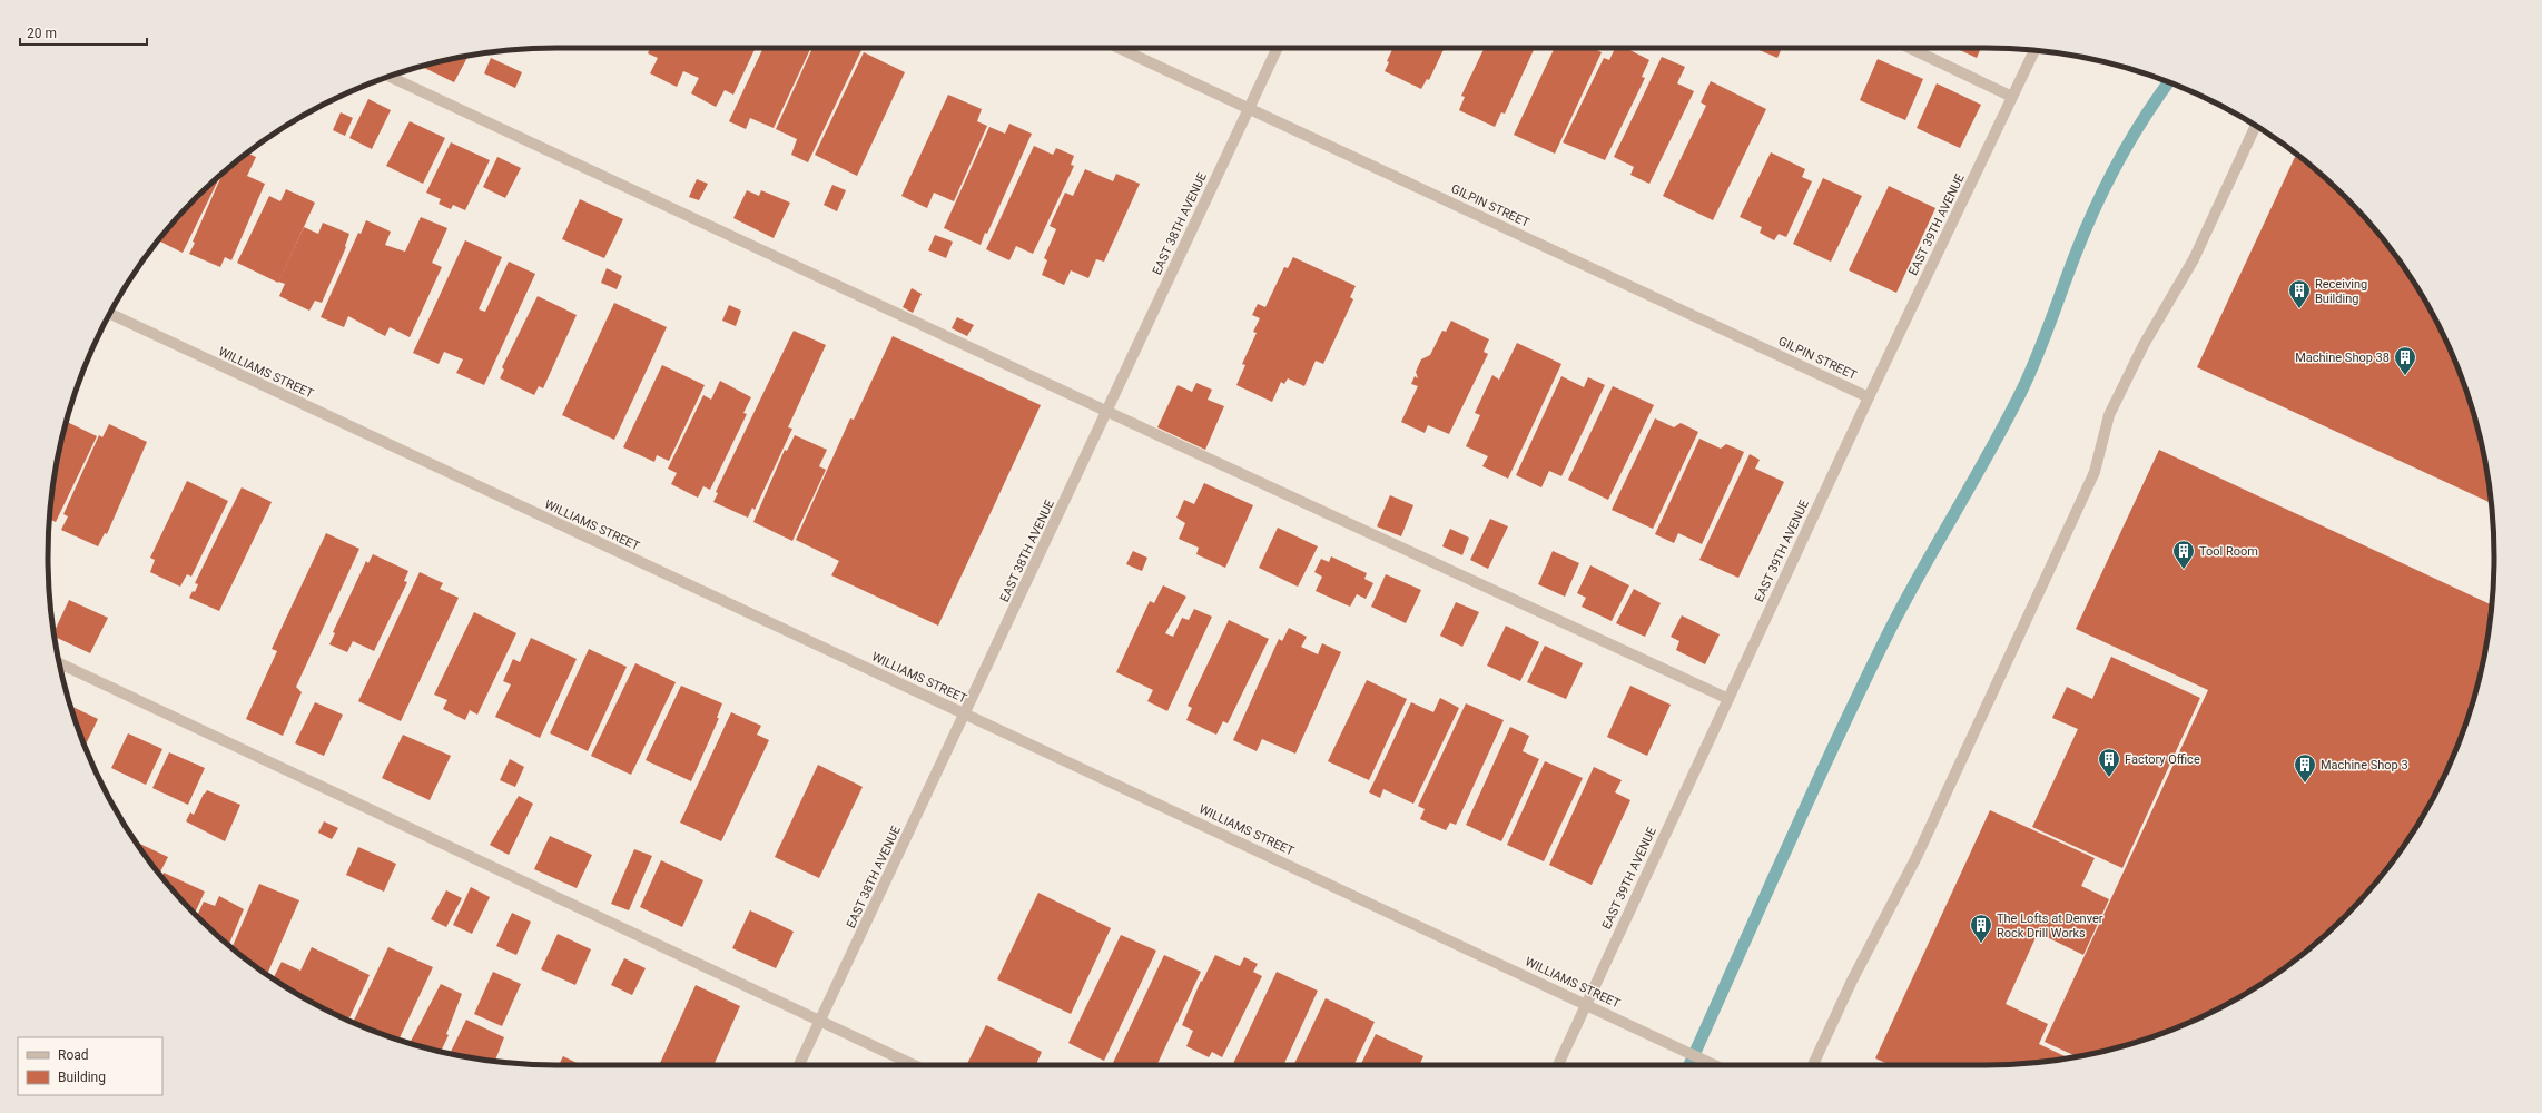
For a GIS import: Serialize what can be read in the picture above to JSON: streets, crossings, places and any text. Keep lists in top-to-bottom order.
{
  "streets": {
    "street": [
      "GILPIN STREET",
      "EAST 38TH AVENUE",
      "EAST 39TH AVENUE",
      "WILLIAMS STREET"
    ]
  },
  "crossings": [
    ["GILPIN STREET", "EAST 38TH AVENUE"],
    ["GILPIN STREET", "EAST 39TH AVENUE"],
    ["EAST 38TH AVENUE", "WILLIAMS STREET"],
    ["EAST 39TH AVENUE", "WILLIAMS STREET"]
  ],
  "places": {
    "building": [
      "Receiving Building",
      "Machine Shop 38",
      "Tool Room",
      "Factory Office",
      "Machine Shop 3",
      "The Lofts at Denver Rock Drill Works"
    ]
  },
  "legend": ["Road", "Building"],
  "scale_bar": "20 m"
}
